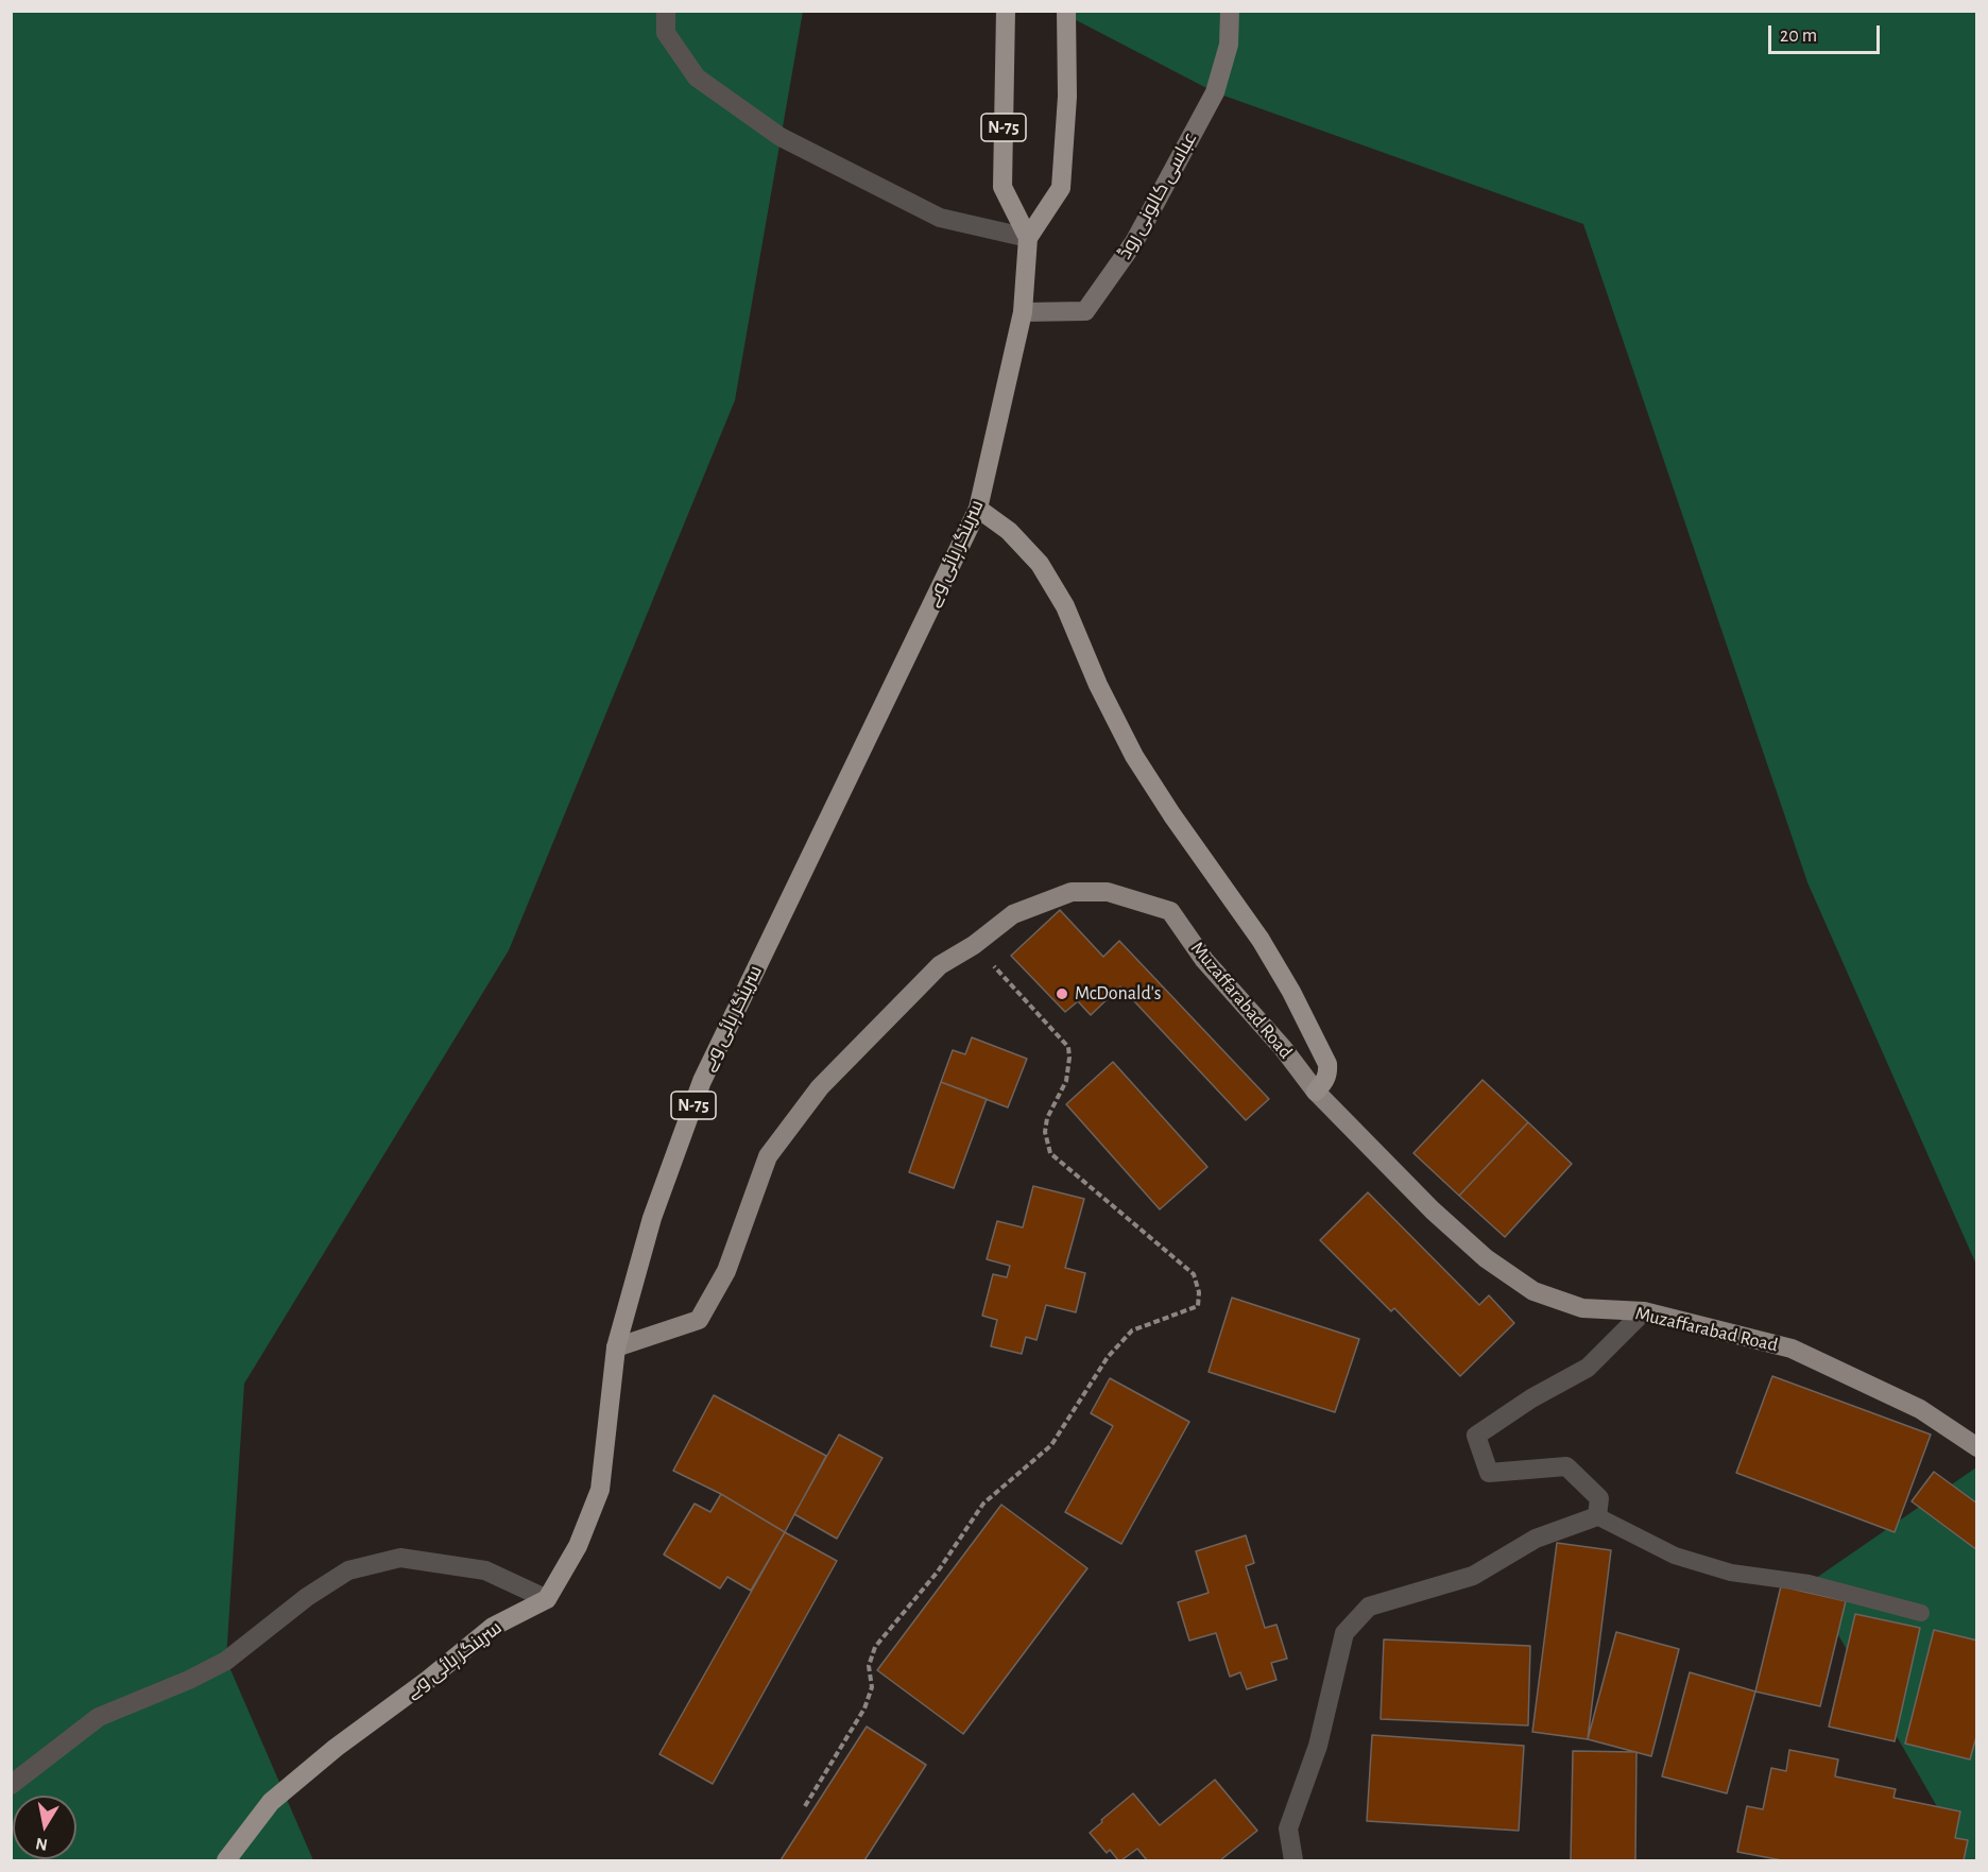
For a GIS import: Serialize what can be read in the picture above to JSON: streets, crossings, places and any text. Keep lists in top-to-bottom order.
{
  "streets": {
    "highway": ["N-75", "سرینگر ہائی وے"],
    "main road": ["عباسی کالونی روڈ", "Muzaffarabad Road"]
  },
  "crossings": [
    ["N-75", "سرینگر ہائی وے"],
    ["عباسی کالونی روڈ", "سرینگر ہائی وے"],
    ["سرینگر ہائی وے", "Muzaffarabad Road"]
  ],
  "places": ["McDonald's"],
  "scale_bar": "20 m",
  "north": "bottom"
}
